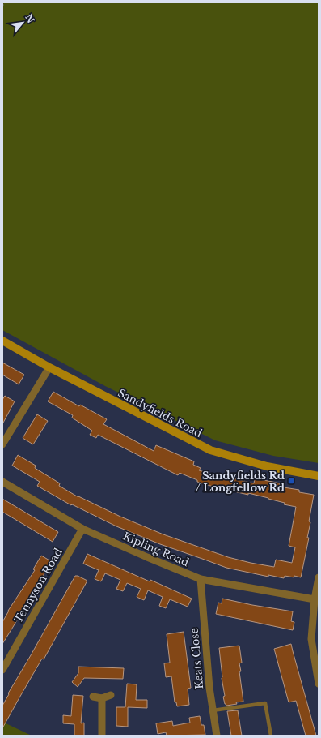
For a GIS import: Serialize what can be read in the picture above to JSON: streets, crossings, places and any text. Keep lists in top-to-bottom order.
{
  "streets": {
    "street": [
      "Sandyfields Road",
      "Kipling Road",
      "Tennyson Road",
      "Keats Close"
    ]
  },
  "crossings": [
    ["Kipling Road", "Tennyson Road"],
    ["Kipling Road", "Keats Close"]
  ],
  "places": {
    "transit": ["Sandyfields Rd / Longfellow Rd"]
  },
  "north": "top right"
}
